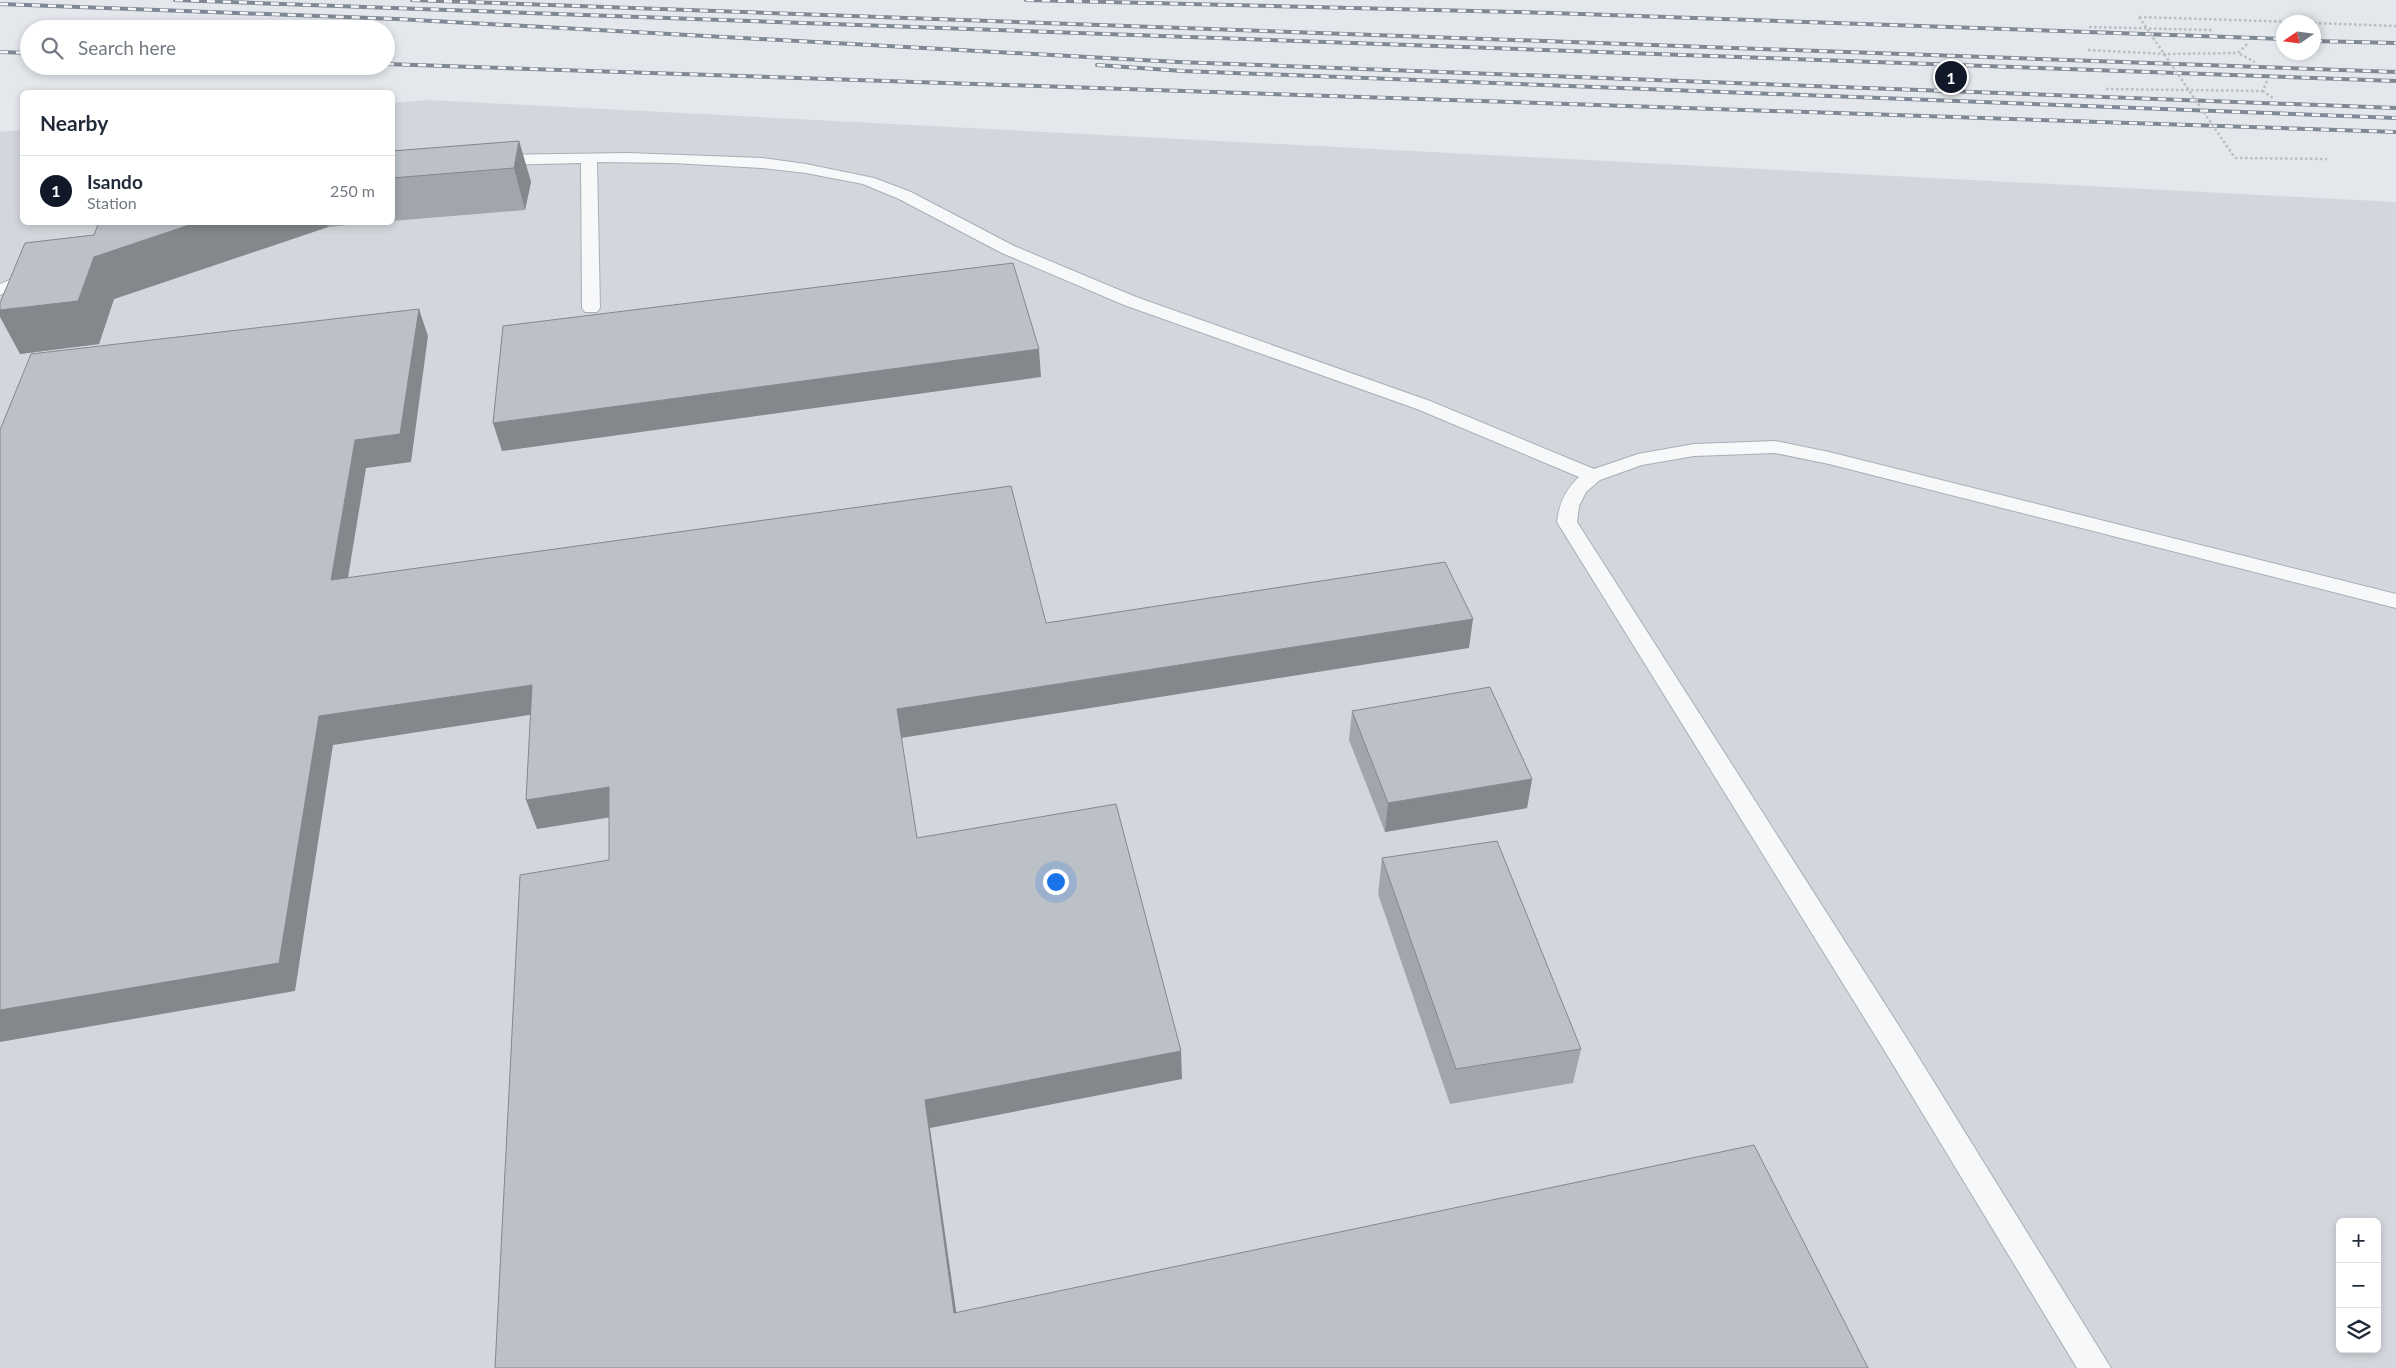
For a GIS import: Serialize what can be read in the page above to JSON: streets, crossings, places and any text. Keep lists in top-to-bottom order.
{
  "north": "left",
  "page": {
    "search": "Search here",
    "pins": "1",
    "heading": "Nearby",
    "list": [
      {
        "mark": "1",
        "name": "Isando",
        "note": "Station",
        "value": "250 m"
      }
    ],
    "map_buttons": ["+", "−"]
  }
}
